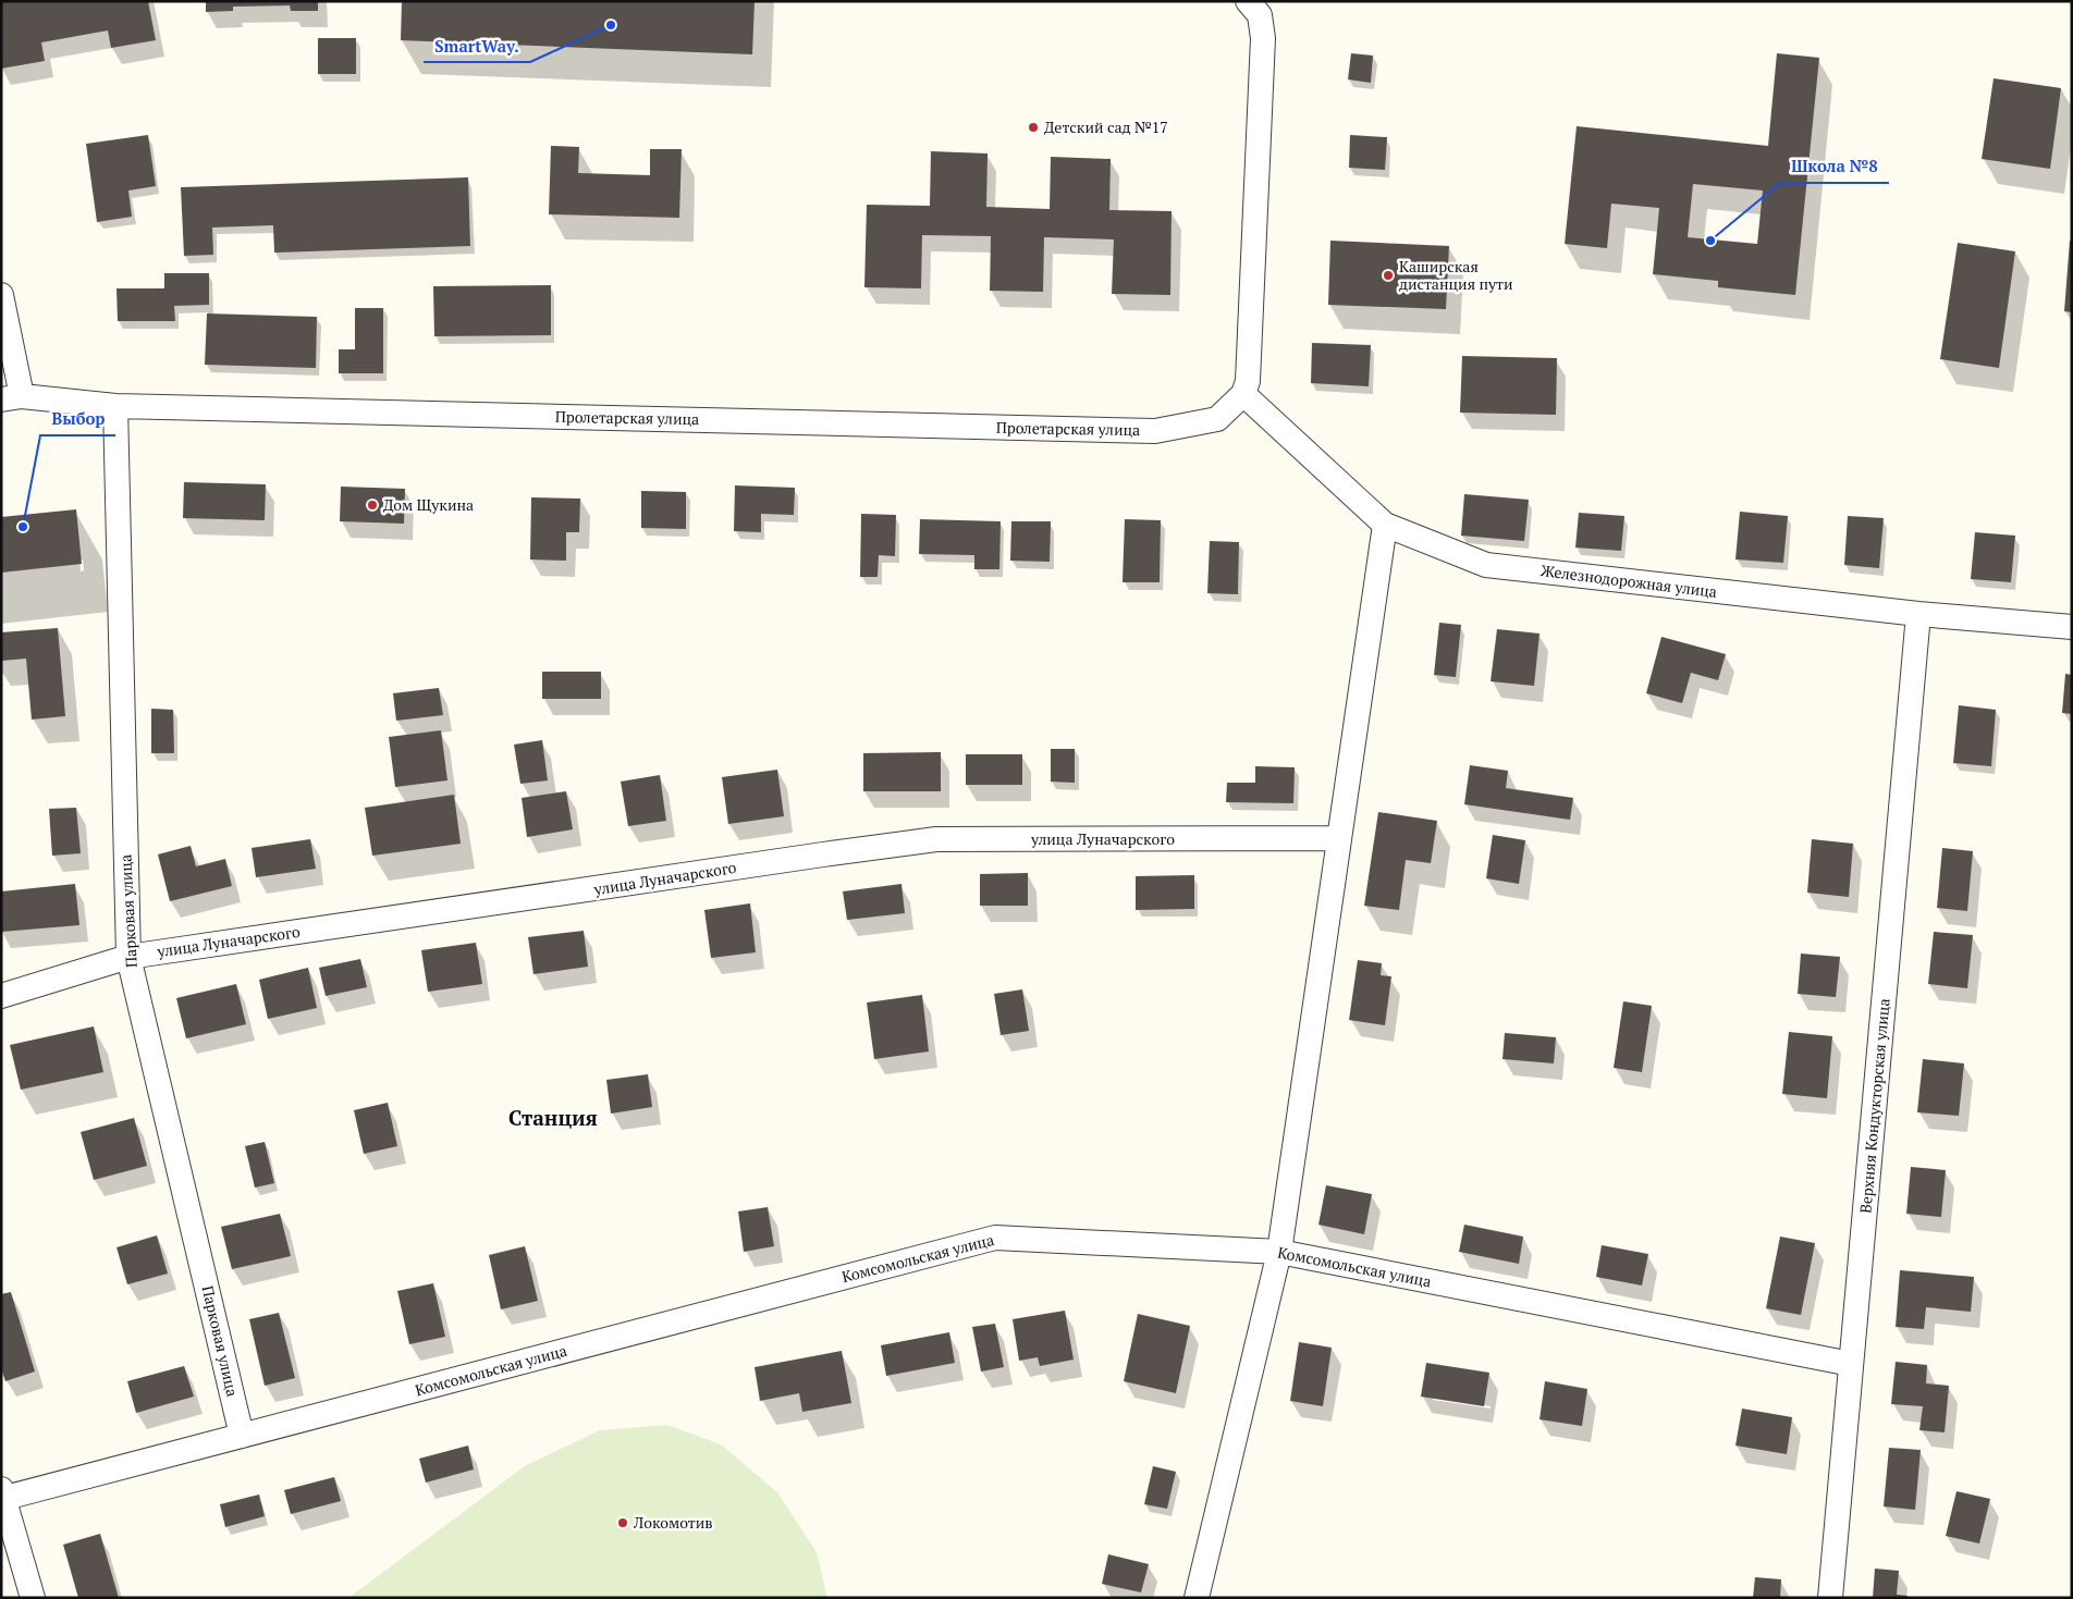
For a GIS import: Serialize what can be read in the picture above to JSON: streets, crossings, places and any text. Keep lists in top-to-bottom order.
{
  "streets": {
    "street": [
      "Пролетарская улица",
      "Железнодорожная улица",
      "улица Луначарского",
      "Парковая улица",
      "Верхняя Кондукторская улица",
      "Комсомольская улица"
    ]
  },
  "crossings": [
    ["Пролетарская улица", "Железнодорожная улица"],
    ["Пролетарская улица", "Парковая улица"],
    ["Железнодорожная улица", "Верхняя Кондукторская улица"],
    ["улица Луначарского", "Парковая улица"],
    ["Парковая улица", "Комсомольская улица"],
    ["Верхняя Кондукторская улица", "Комсомольская улица"]
  ],
  "districts": ["Станция"],
  "places": [
    "SmartWay.",
    "Детский сад №17",
    "Школа №8",
    "Каширская дистанция пути",
    "Дом Щукина",
    "Выбор",
    "Локомотив"
  ]
}
